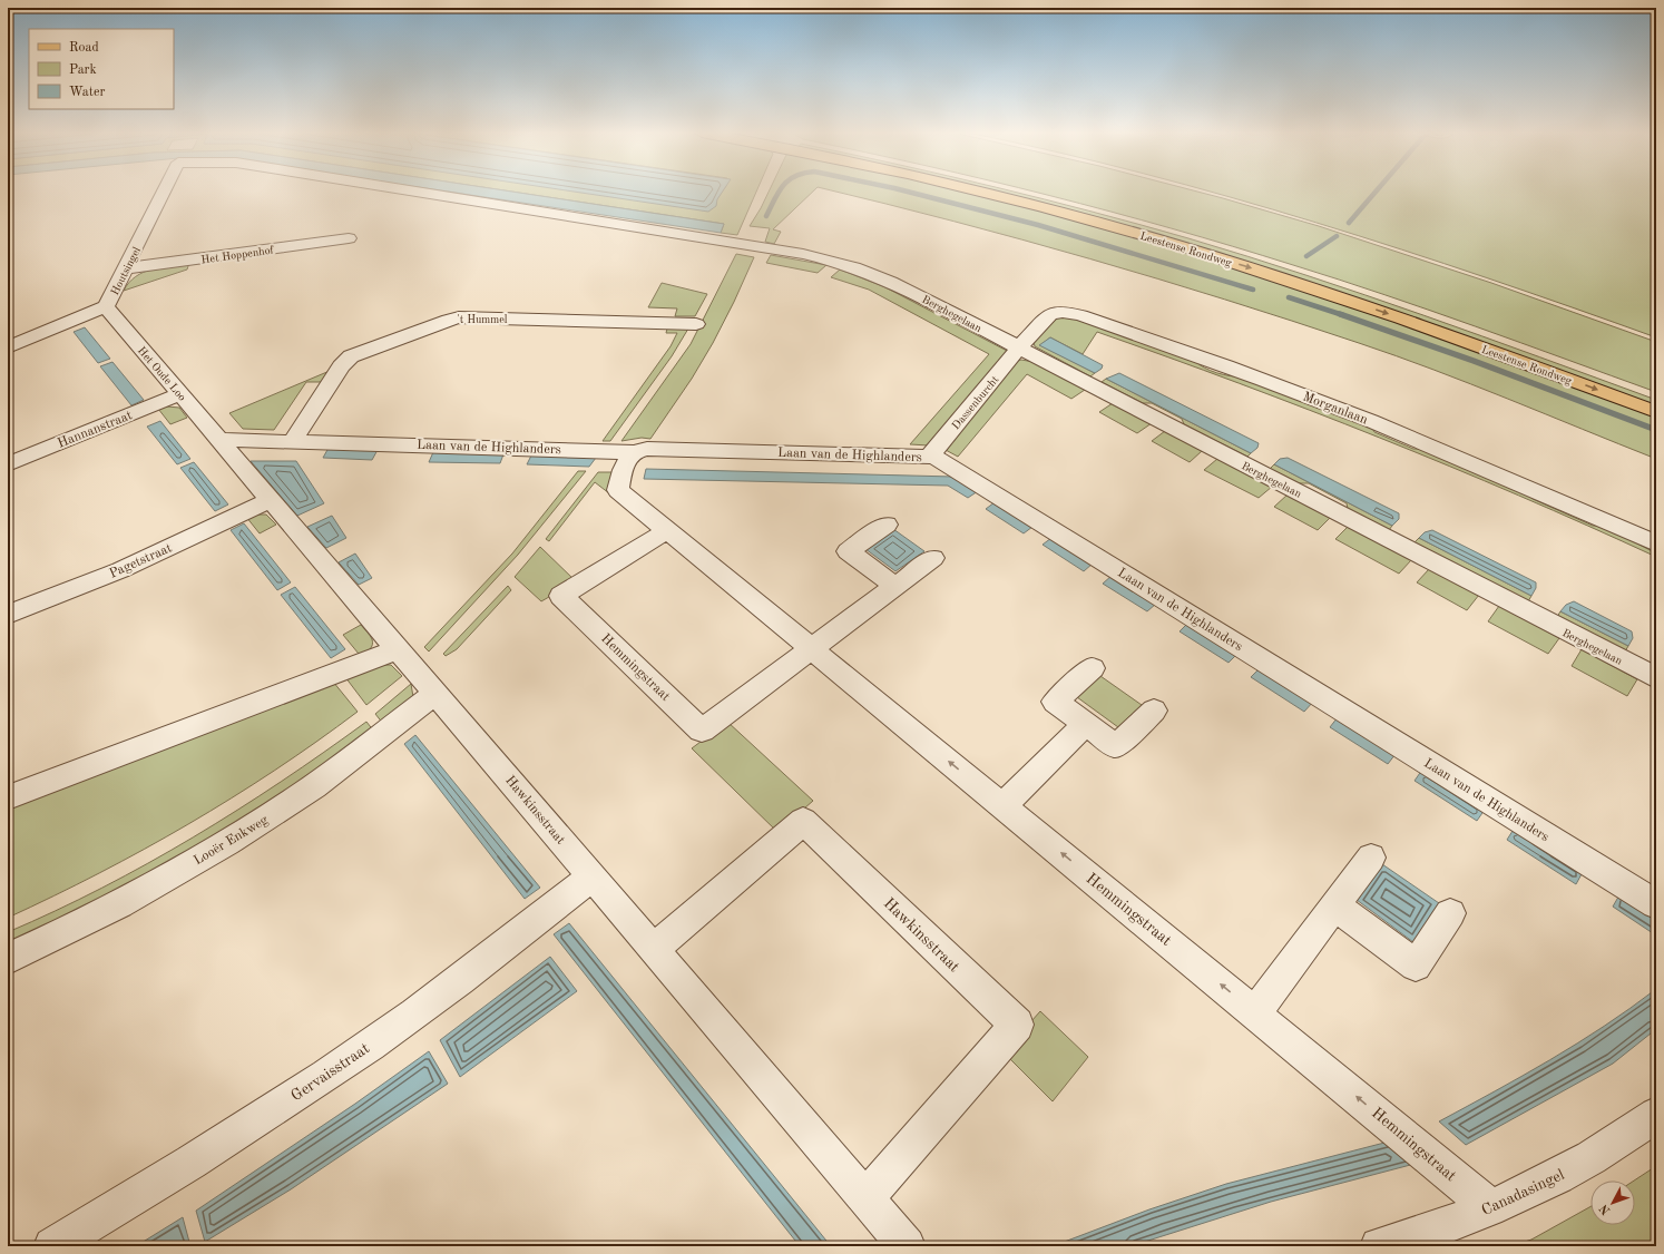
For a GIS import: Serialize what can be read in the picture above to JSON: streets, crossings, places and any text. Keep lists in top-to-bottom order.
{
  "streets": {
    "main road": ["Leestense Rondweg"],
    "street": [
      "Het Hoppenhof",
      "Houtsingel",
      "Berghegelaan",
      "'t Hummel",
      "Het Oude Loo",
      "Dassenburcht",
      "Morganlaan",
      "Hannanstraat",
      "Laan van de Highlanders",
      "Pagetstraat",
      "Hemmingstraat",
      "Hawkinsstraat",
      "Looër Enkweg",
      "Gervaisstraat",
      "Canadasingel"
    ]
  },
  "crossings": [
    ["Het Hoppenhof", "Houtsingel"],
    ["Houtsingel", "Het Oude Loo"],
    ["Berghegelaan", "Dassenburcht"],
    ["Berghegelaan", "Morganlaan"],
    ["'t Hummel", "Laan van de Highlanders"],
    ["Het Oude Loo", "Hannanstraat"],
    ["Het Oude Loo", "Laan van de Highlanders"],
    ["Dassenburcht", "Morganlaan"],
    ["Dassenburcht", "Laan van de Highlanders"],
    ["Laan van de Highlanders", "Hemmingstraat"],
    ["Hemmingstraat", "Canadasingel"],
    ["Hawkinsstraat", "Looër Enkweg"],
    ["Hawkinsstraat", "Gervaisstraat"]
  ],
  "one_way": ["Hemmingstraat"],
  "legend": ["Road", "Park", "Water"],
  "north": "bottom left"
}
